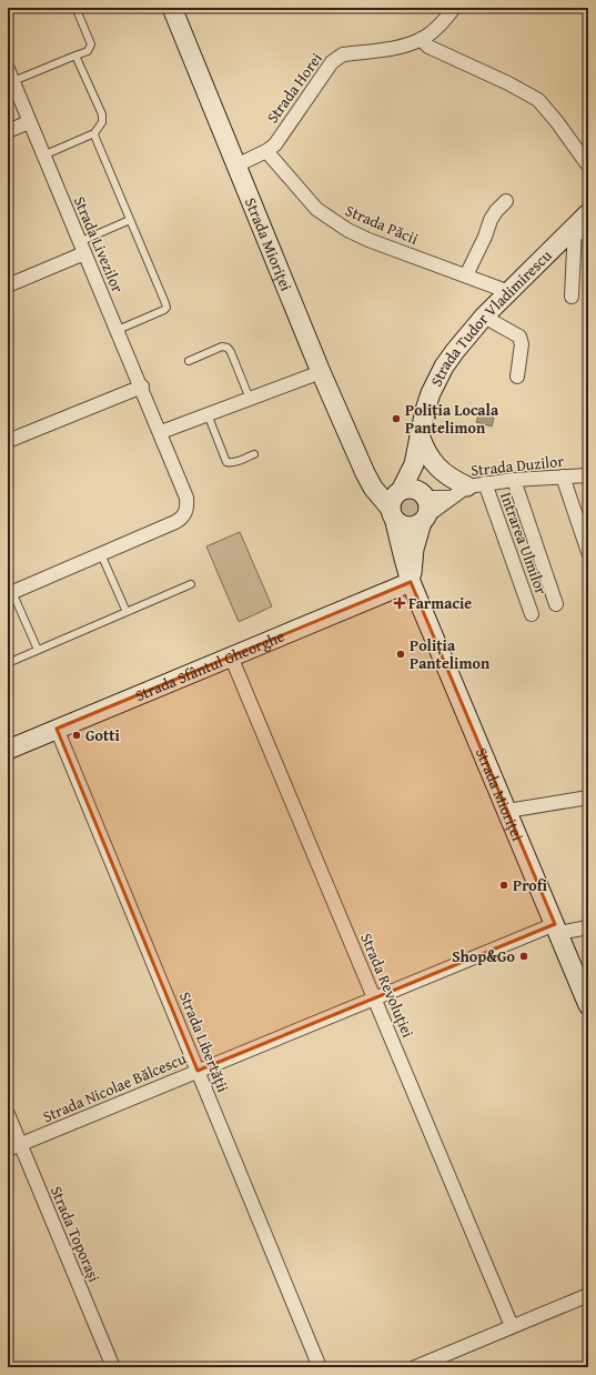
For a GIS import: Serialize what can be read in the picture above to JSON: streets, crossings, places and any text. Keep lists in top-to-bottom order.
{
  "streets": {
    "street": [
      "Strada Horei",
      "Strada Păcii",
      "Strada Livezilor",
      "Strada Mioriței",
      "Strada Tudor Vladimirescu",
      "Strada Duzilor",
      "Intrarea Ulmilor",
      "Strada Sfântul Gheorghe",
      "Strada Revoluției",
      "Strada Libertății",
      "Strada Nicolae Bălcescu",
      "Strada Toporași"
    ]
  },
  "crossings": [
    ["Strada Horei", "Strada Păcii"],
    ["Strada Horei", "Strada Mioriței"],
    ["Strada Păcii", "Strada Tudor Vladimirescu"],
    ["Strada Mioriței", "Strada Tudor Vladimirescu"],
    ["Strada Mioriței", "Strada Duzilor"],
    ["Strada Mioriței", "Strada Sfântul Gheorghe"],
    ["Strada Mioriței", "Strada Nicolae Bălcescu"],
    ["Strada Tudor Vladimirescu", "Strada Duzilor"],
    ["Strada Duzilor", "Intrarea Ulmilor"],
    ["Strada Sfântul Gheorghe", "Strada Revoluției"],
    ["Strada Sfântul Gheorghe", "Strada Libertății"],
    ["Strada Revoluției", "Strada Nicolae Bălcescu"],
    ["Strada Libertății", "Strada Nicolae Bălcescu"],
    ["Strada Nicolae Bălcescu", "Strada Toporași"]
  ],
  "places": {
    "other": [
      "Poliția Locala Pantelimon",
      "Poliția Pantelimon",
      "Gotti",
      "Profi",
      "Shop&Go"
    ],
    "health": ["Farmacie"]
  }
}
